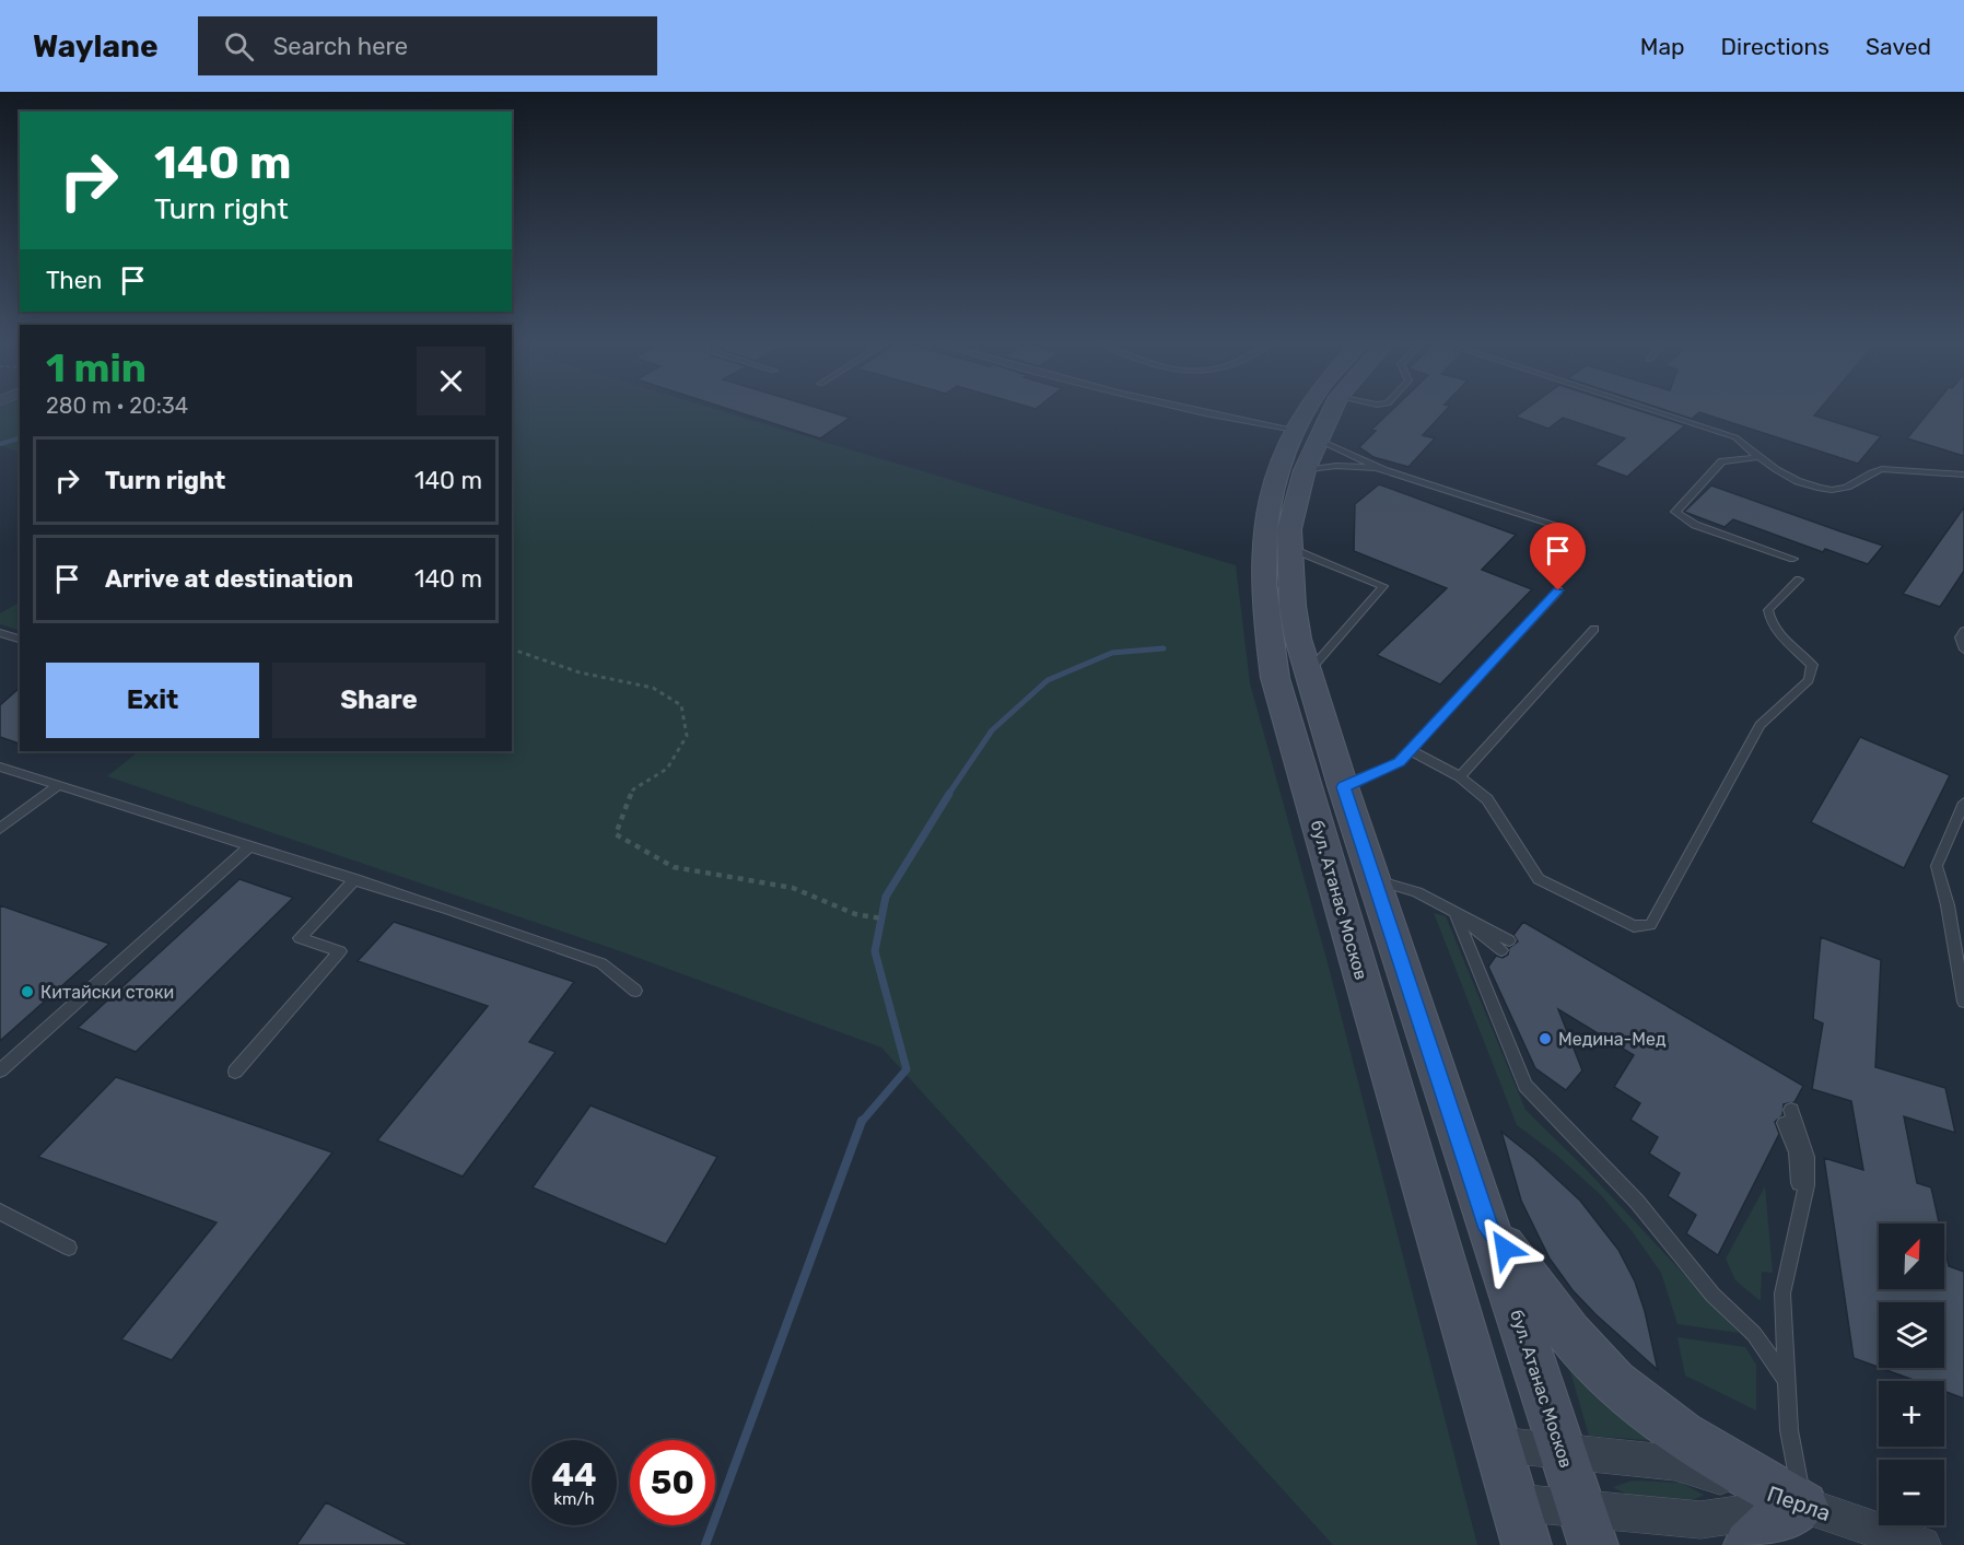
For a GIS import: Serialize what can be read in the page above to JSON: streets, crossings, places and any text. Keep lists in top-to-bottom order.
{
  "streets": {
    "main road": ["бул. Атанас Москов"],
    "street": ["Перла"]
  },
  "crossings": [
    ["бул. Атанас Москов", "Перла"]
  ],
  "places": ["Китайски стоки", "Медина-Мед"],
  "north": "top right",
  "page": {
    "header": "Waylane",
    "search": "Search here",
    "nav": ["Map", "Directions", "Saved"],
    "turn": ["140 m", "Turn right"],
    "then": "Then",
    "heading": ["1 min", "280 m · 20:34"],
    "list": [
      {
        "name": "Turn right",
        "value": "140 m"
      },
      {
        "name": "Arrive at destination",
        "value": "140 m"
      }
    ],
    "buttons": ["Exit", "Share"],
    "map_buttons": ["+", "−"],
    "speed": "44 km/h",
    "limit": "50"
  }
}
